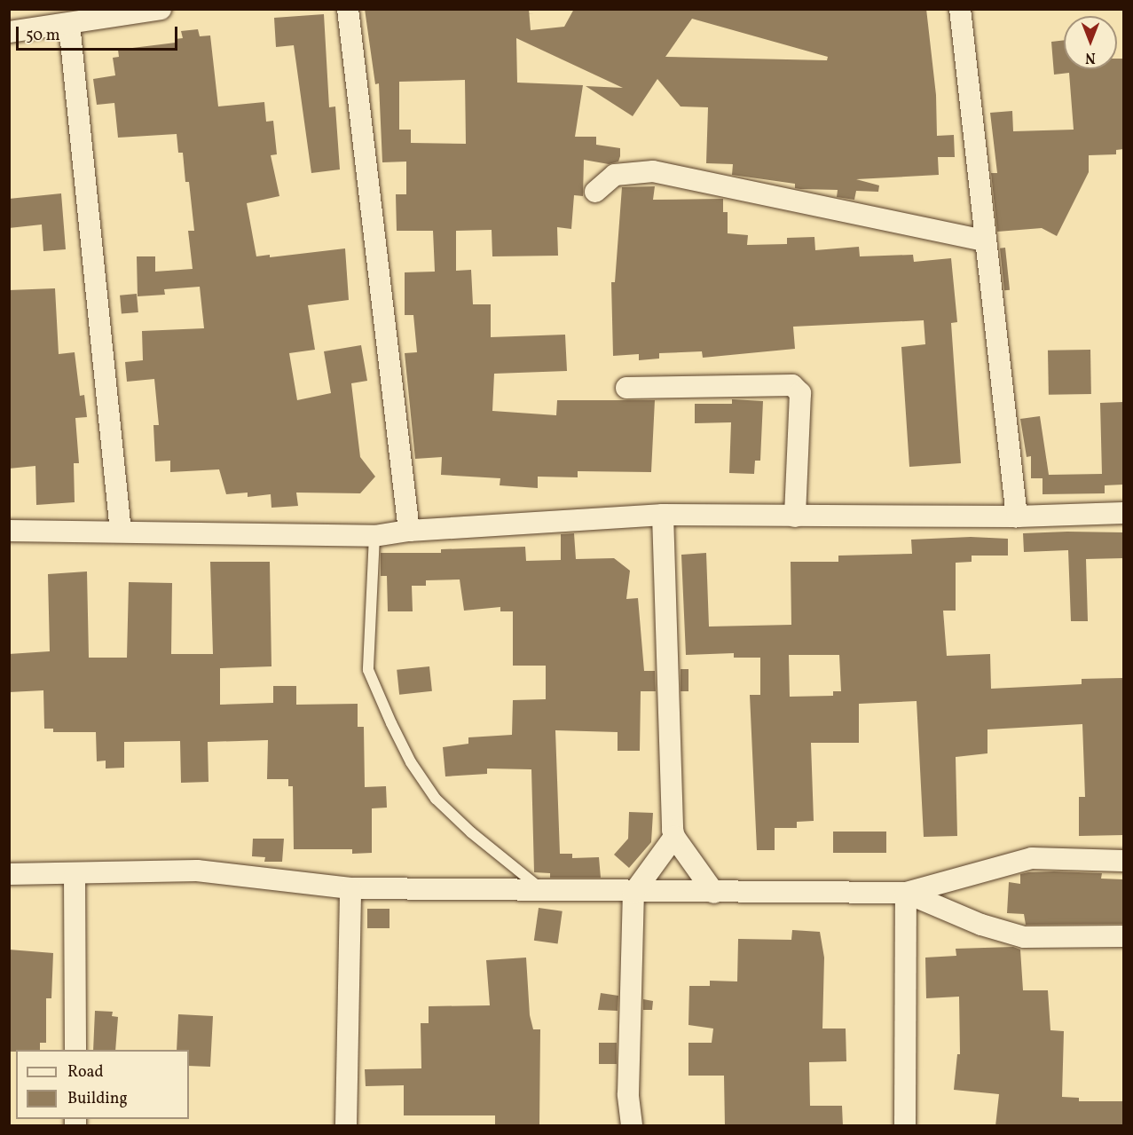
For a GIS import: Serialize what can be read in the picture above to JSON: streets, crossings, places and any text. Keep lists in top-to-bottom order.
{
  "legend": ["Road", "Building"],
  "scale_bar": "50 m",
  "north": "bottom"
}
